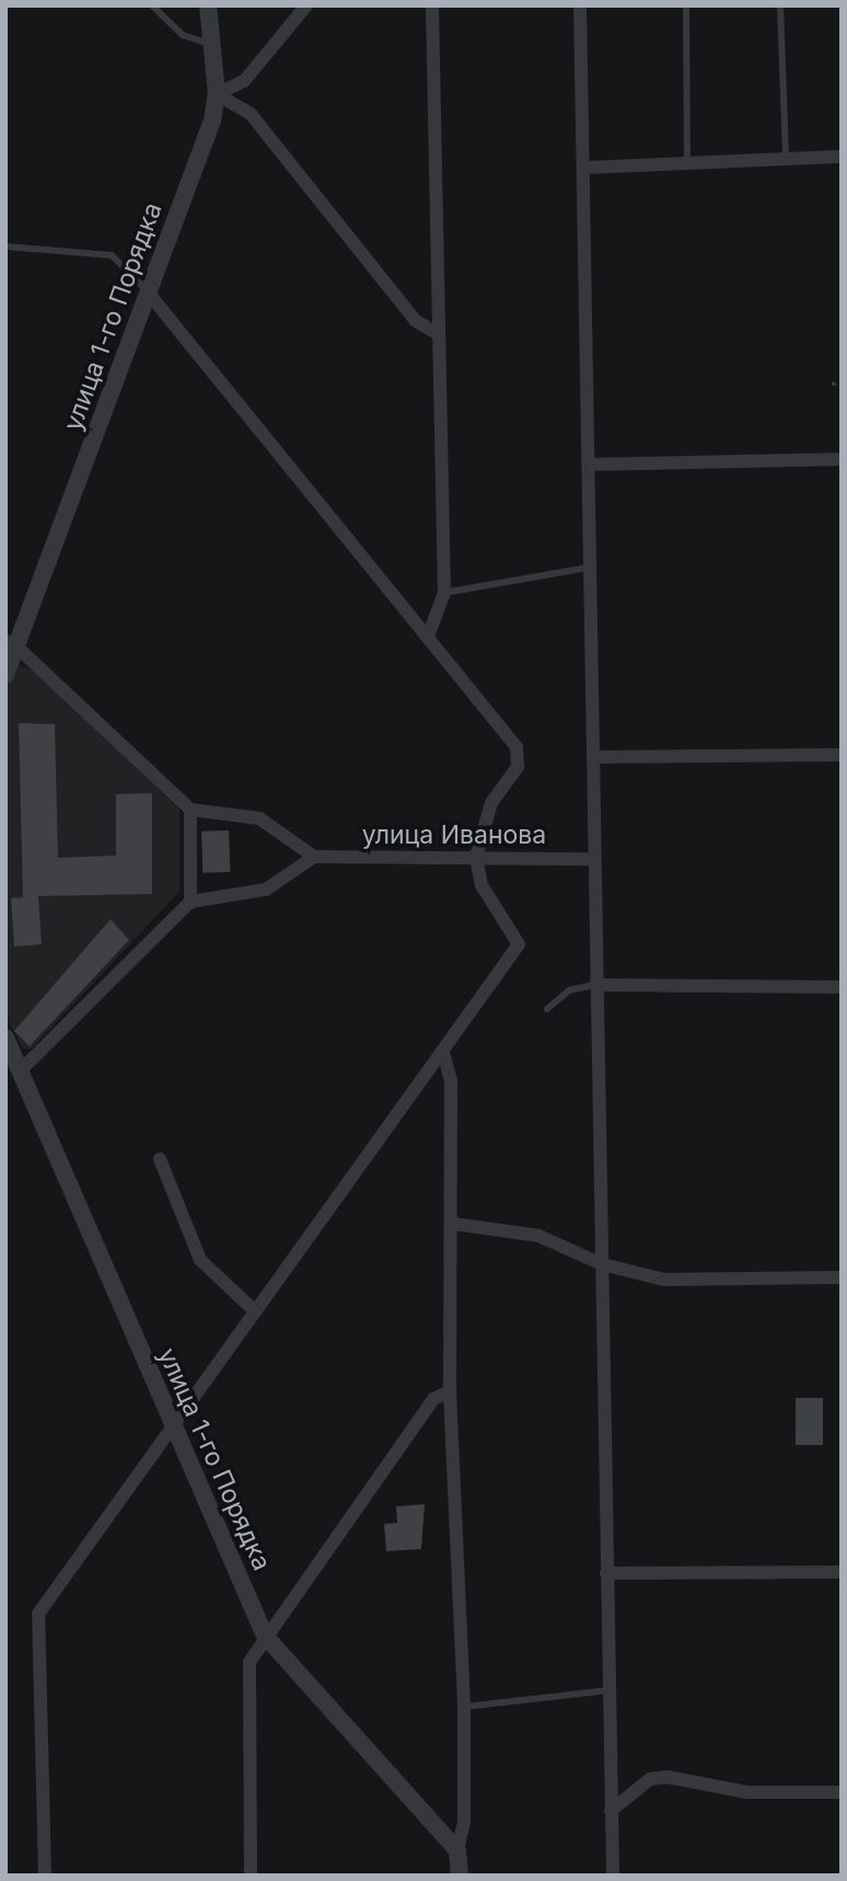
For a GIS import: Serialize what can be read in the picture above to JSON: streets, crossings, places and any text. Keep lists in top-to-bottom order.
{
  "streets": {
    "street": ["улица 1-го Порядка", "улица Иванова"]
  }
}
